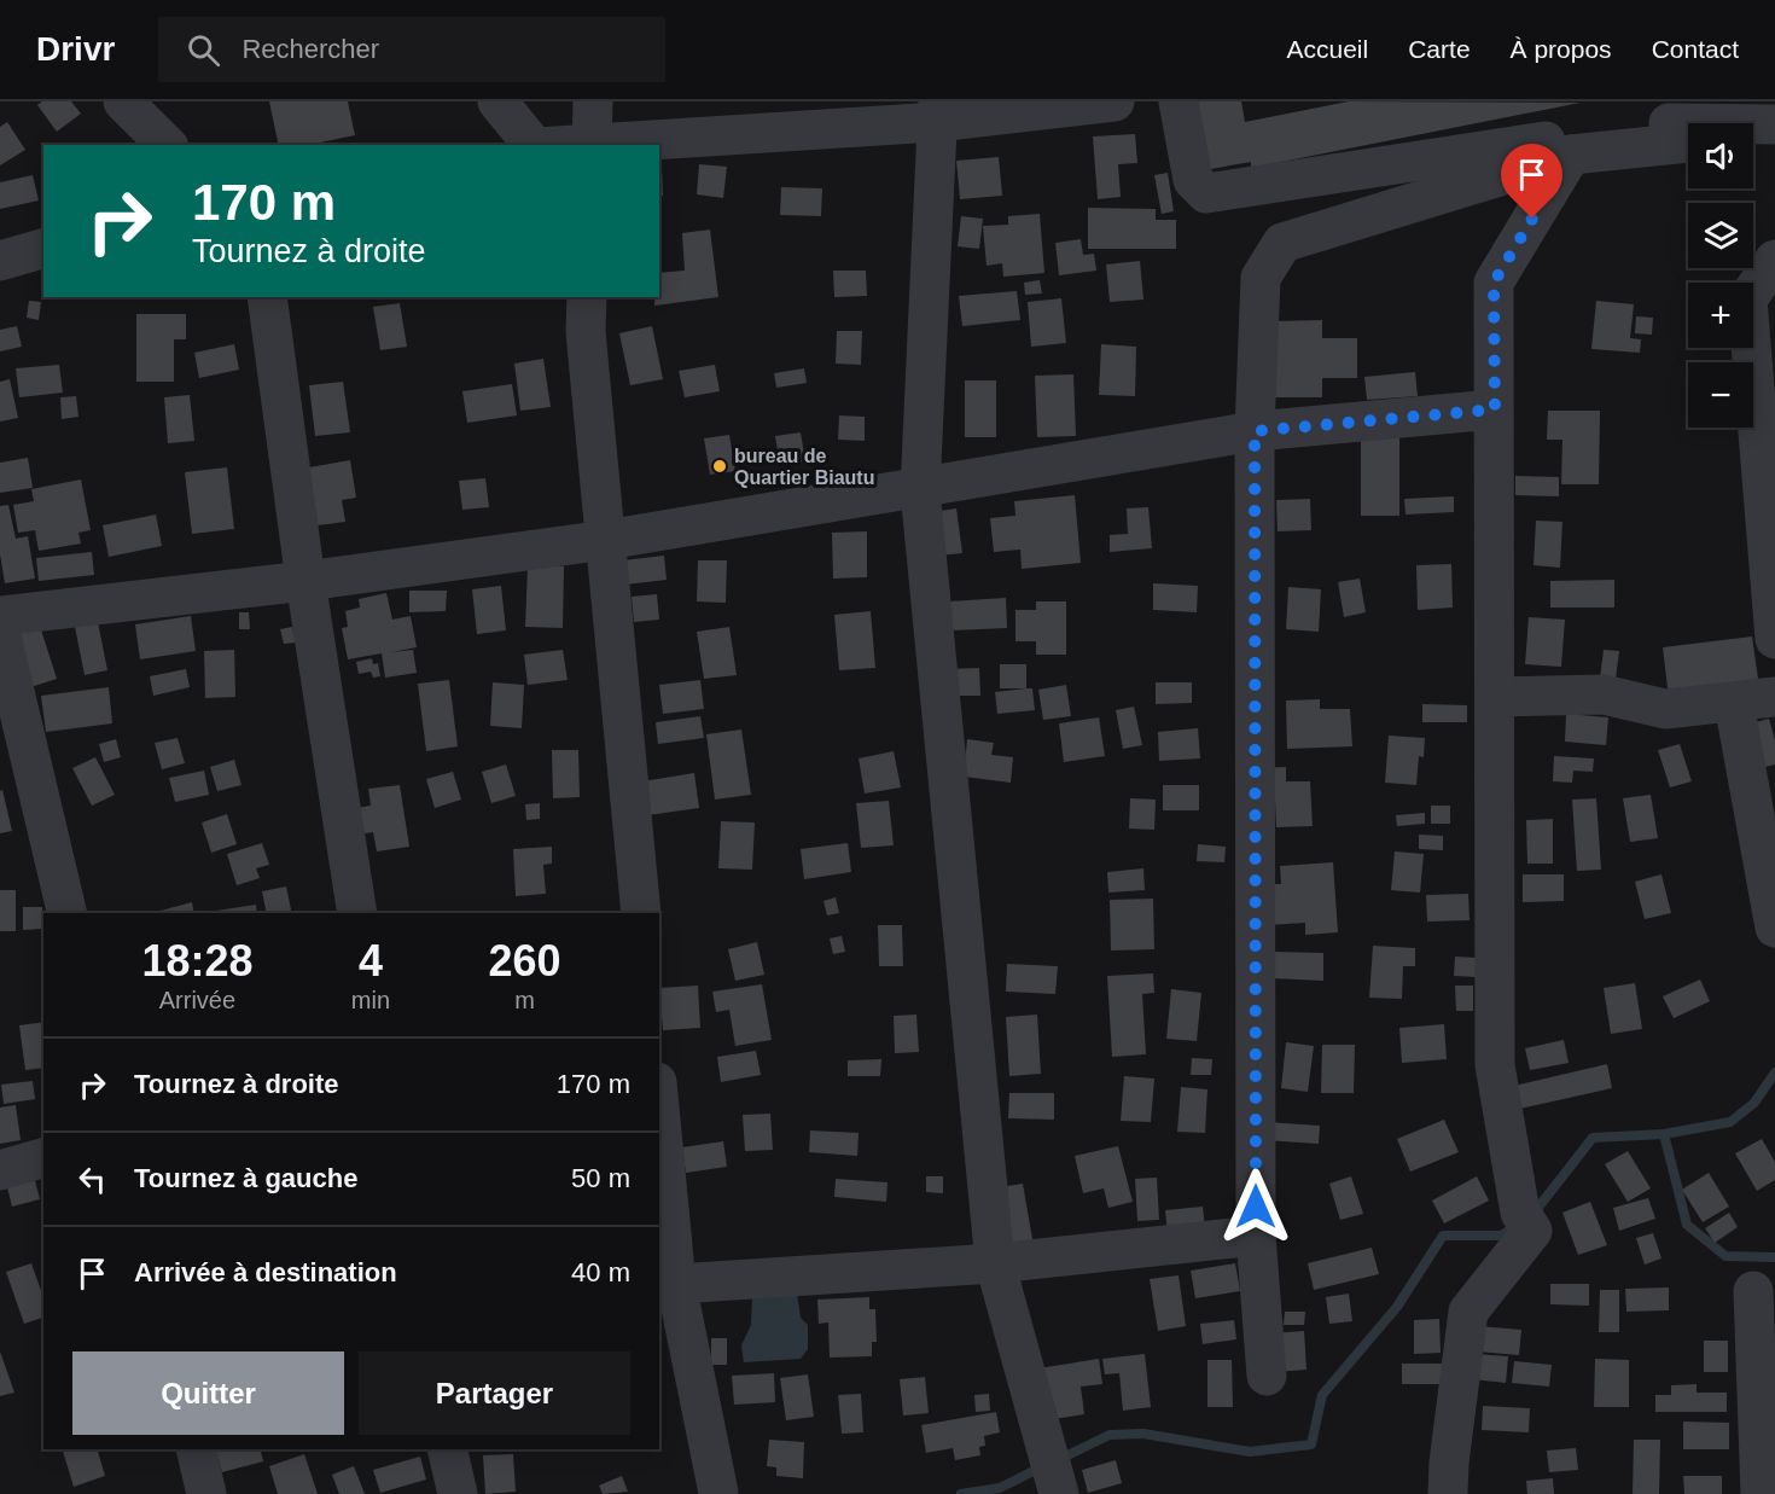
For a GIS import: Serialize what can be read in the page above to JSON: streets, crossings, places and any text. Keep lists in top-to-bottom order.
{
  "places": ["bureau de Quartier Biautu"],
  "page": {
    "header": "Drivr",
    "search": "Rechercher",
    "nav": [
      "Accueil",
      "Carte",
      "À propos",
      "Contact"
    ],
    "map_buttons": ["+", "−"],
    "turn": ["170 m", "Tournez à droite"],
    "eta": [
      "18:28",
      "Arrivée",
      "4",
      "min",
      "260",
      "m"
    ],
    "list": [
      {
        "name": "Tournez à droite",
        "value": "170 m"
      },
      {
        "name": "Tournez à gauche",
        "value": "50 m"
      },
      {
        "name": "Arrivée à destination",
        "value": "40 m"
      }
    ],
    "buttons": ["Quitter", "Partager"]
  }
}
